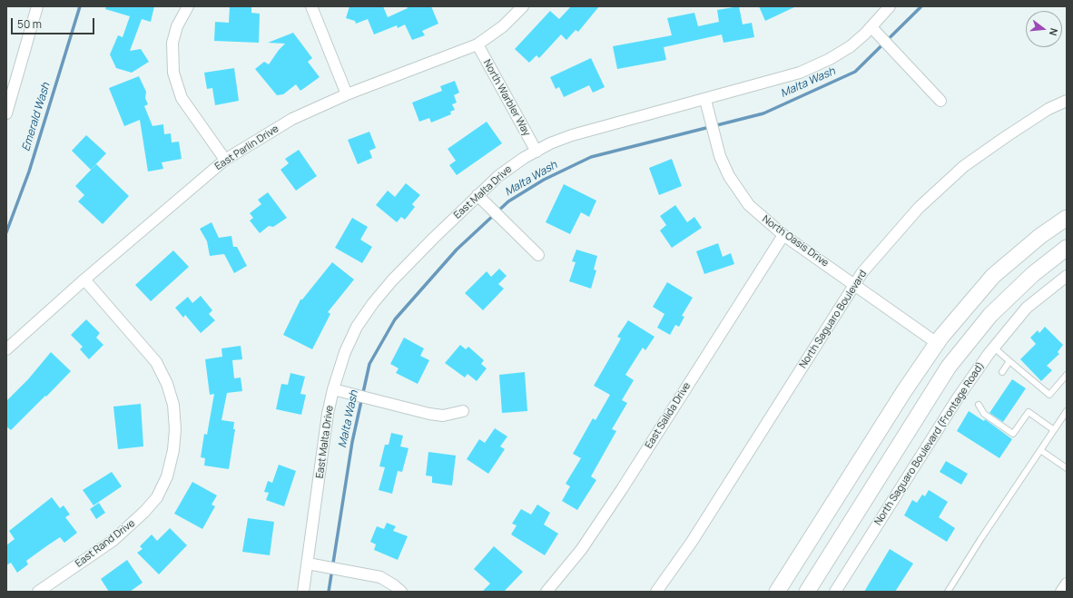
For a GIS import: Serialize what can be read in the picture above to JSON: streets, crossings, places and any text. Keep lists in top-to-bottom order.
{
  "streets": {
    "street": [
      "North Warbler Way",
      "East Parlin Drive",
      "East Malta Drive",
      "North Oasis Drive",
      "North Saguaro Boulevard",
      "East Salida Drive",
      "North Saguaro Boulevard (Frontage Road)",
      "East Rand Drive"
    ]
  },
  "crossings": [
    ["North Warbler Way", "East Parlin Drive"],
    ["North Warbler Way", "East Malta Drive"],
    ["East Parlin Drive", "East Rand Drive"],
    ["East Malta Drive", "North Oasis Drive"],
    ["North Oasis Drive", "North Saguaro Boulevard"],
    ["North Oasis Drive", "East Salida Drive"]
  ],
  "water": ["Malta Wash", "Emerald Wash"],
  "scale_bar": "50 m",
  "north": "right"
}
